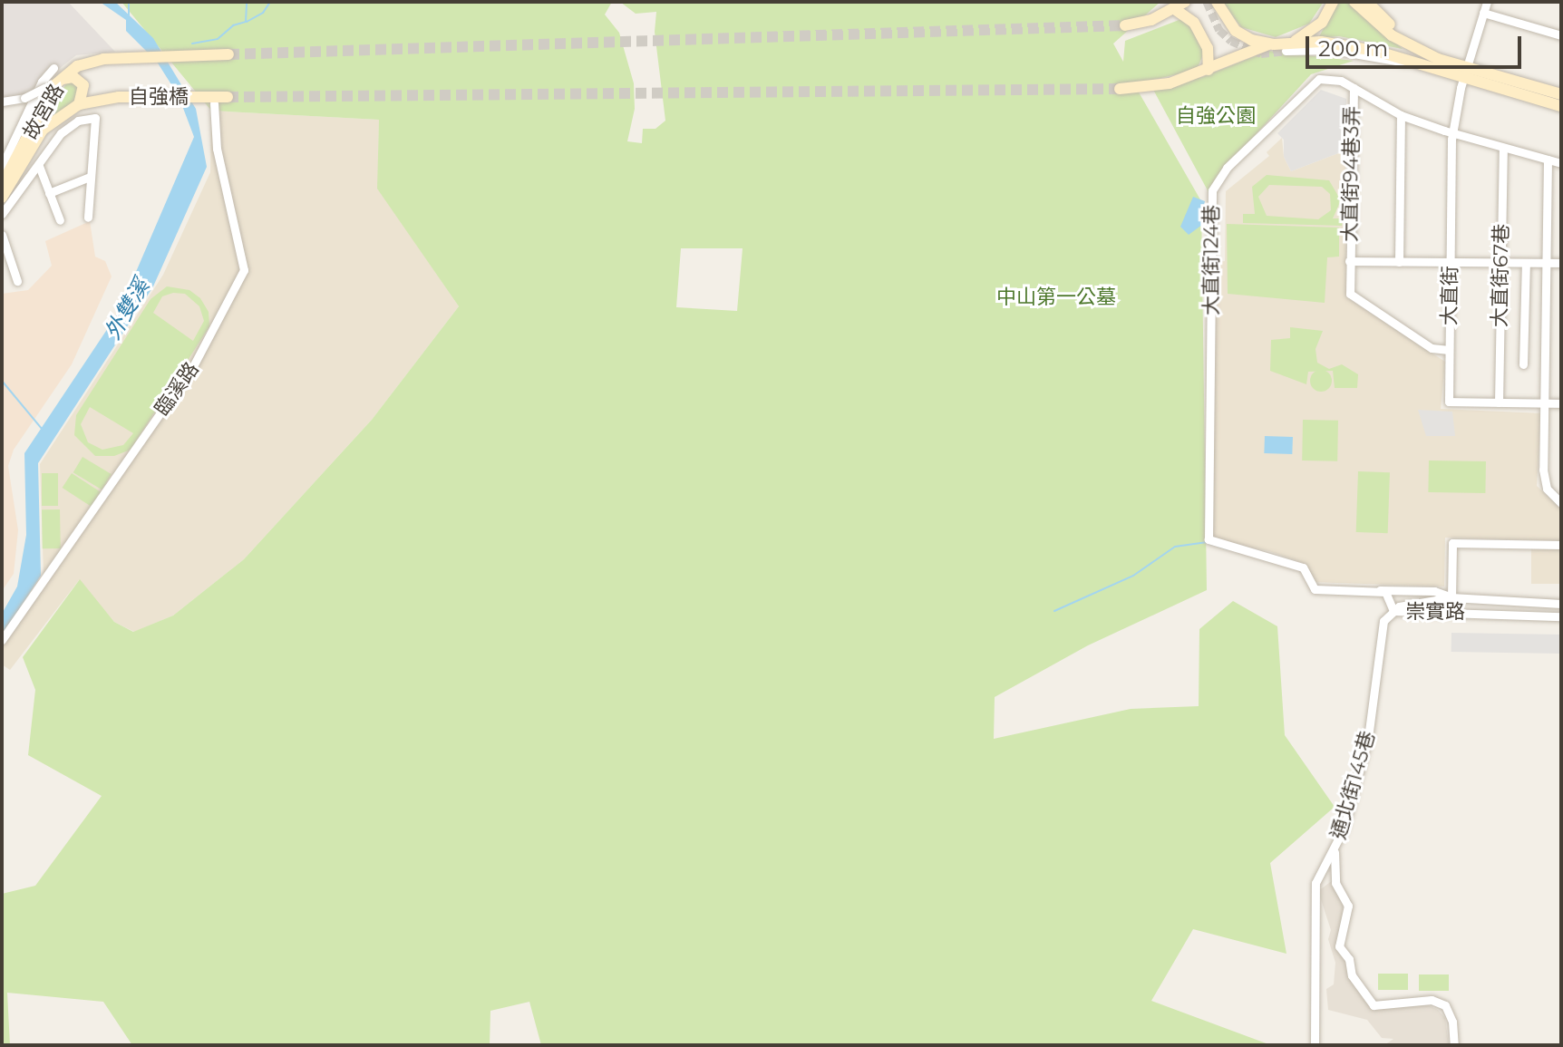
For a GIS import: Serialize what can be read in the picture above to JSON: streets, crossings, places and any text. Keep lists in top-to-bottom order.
{
  "streets": {
    "main road": ["自強橋", "故宮路"],
    "street": [
      "大直街94巷3弄",
      "大直街124巷",
      "大直街67巷",
      "大直街",
      "臨溪路",
      "崇實路",
      "通北街145巷"
    ]
  },
  "crossings": [
    ["自強橋", "故宮路"],
    ["大直街94巷3弄", "大直街124巷"],
    ["大直街94巷3弄", "大直街"],
    ["大直街124巷", "大直街67巷"],
    ["大直街124巷", "大直街"],
    ["大直街67巷", "大直街"],
    ["崇實路", "通北街145巷"]
  ],
  "water": ["外雙溪"],
  "parks": ["自強公園", "中山第一公墓"],
  "scale_bar": "200 m"
}
